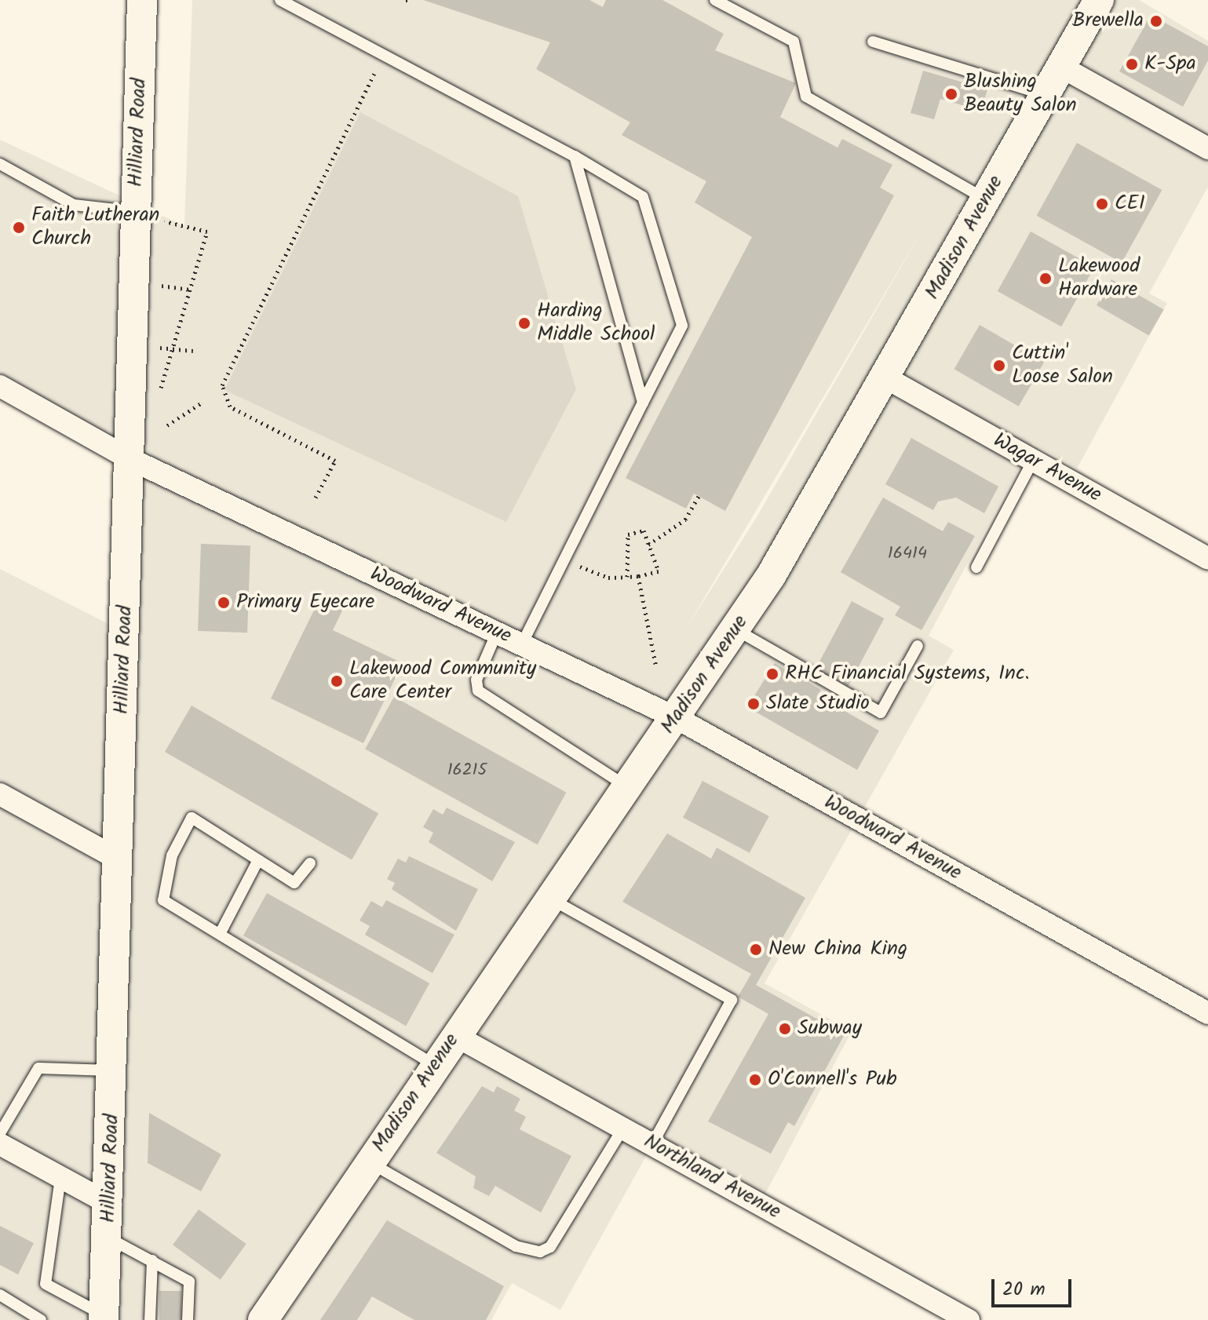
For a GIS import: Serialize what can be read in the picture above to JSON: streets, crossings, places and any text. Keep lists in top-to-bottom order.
{
  "streets": {
    "main road": ["Hilliard Road", "Madison Avenue"],
    "street": ["Wagar Avenue", "Woodward Avenue", "Northland Avenue"]
  },
  "crossings": [
    ["Hilliard Road", "Woodward Avenue"],
    ["Madison Avenue", "Wagar Avenue"],
    ["Madison Avenue", "Woodward Avenue"],
    ["Madison Avenue", "Northland Avenue"]
  ],
  "places": [
    "Brewella",
    "K-Spa",
    "Blushing Beauty Salon",
    "CEI",
    "Faith Lutheran Church",
    "Lakewood Hardware",
    "Harding Middle School",
    "Cuttin' Loose Salon",
    "Primary Eyecare",
    "RHC Financial Systems, Inc.",
    "Lakewood Community Care Center",
    "Slate Studio",
    "New China King",
    "Subway",
    "O'Connell's Pub"
  ],
  "house_numbers": ["16414", "16215"],
  "scale_bar": "20 m"
}
